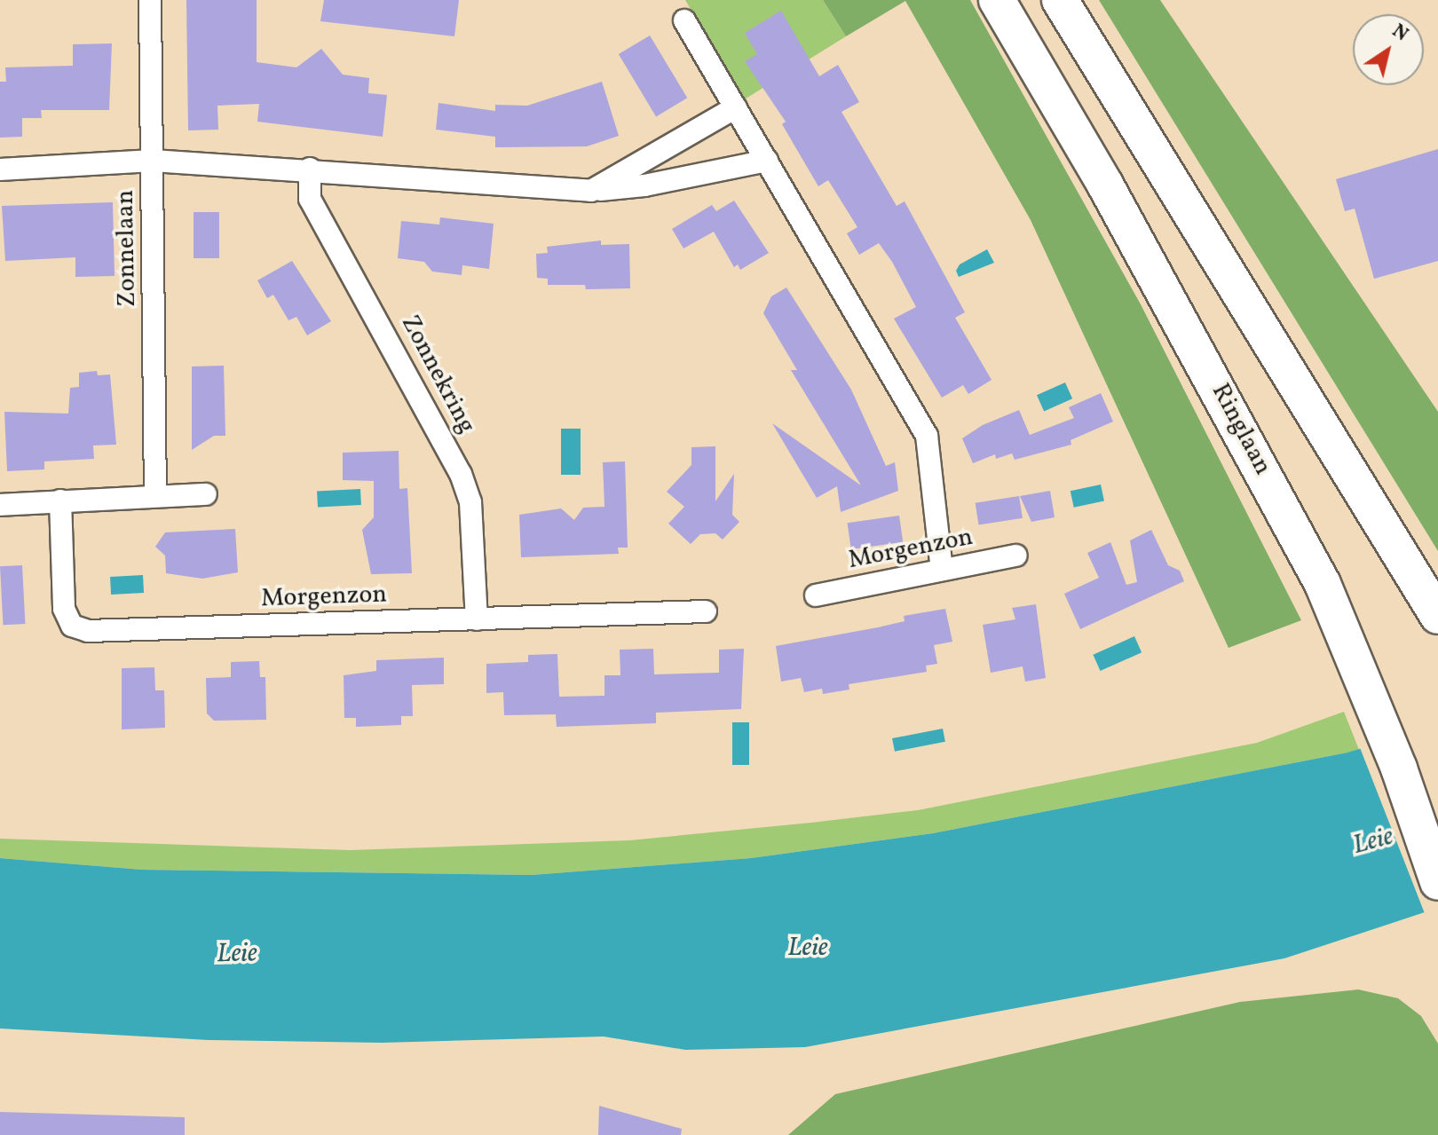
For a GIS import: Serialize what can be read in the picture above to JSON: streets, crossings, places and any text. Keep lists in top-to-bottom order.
{
  "streets": {
    "highway": ["Ringlaan"],
    "street": ["Zonnelaan", "Zonnekring", "Morgenzon"]
  },
  "crossings": [
    ["Zonnekring", "Morgenzon"]
  ],
  "water": ["Leie"],
  "north": "top right"
}
